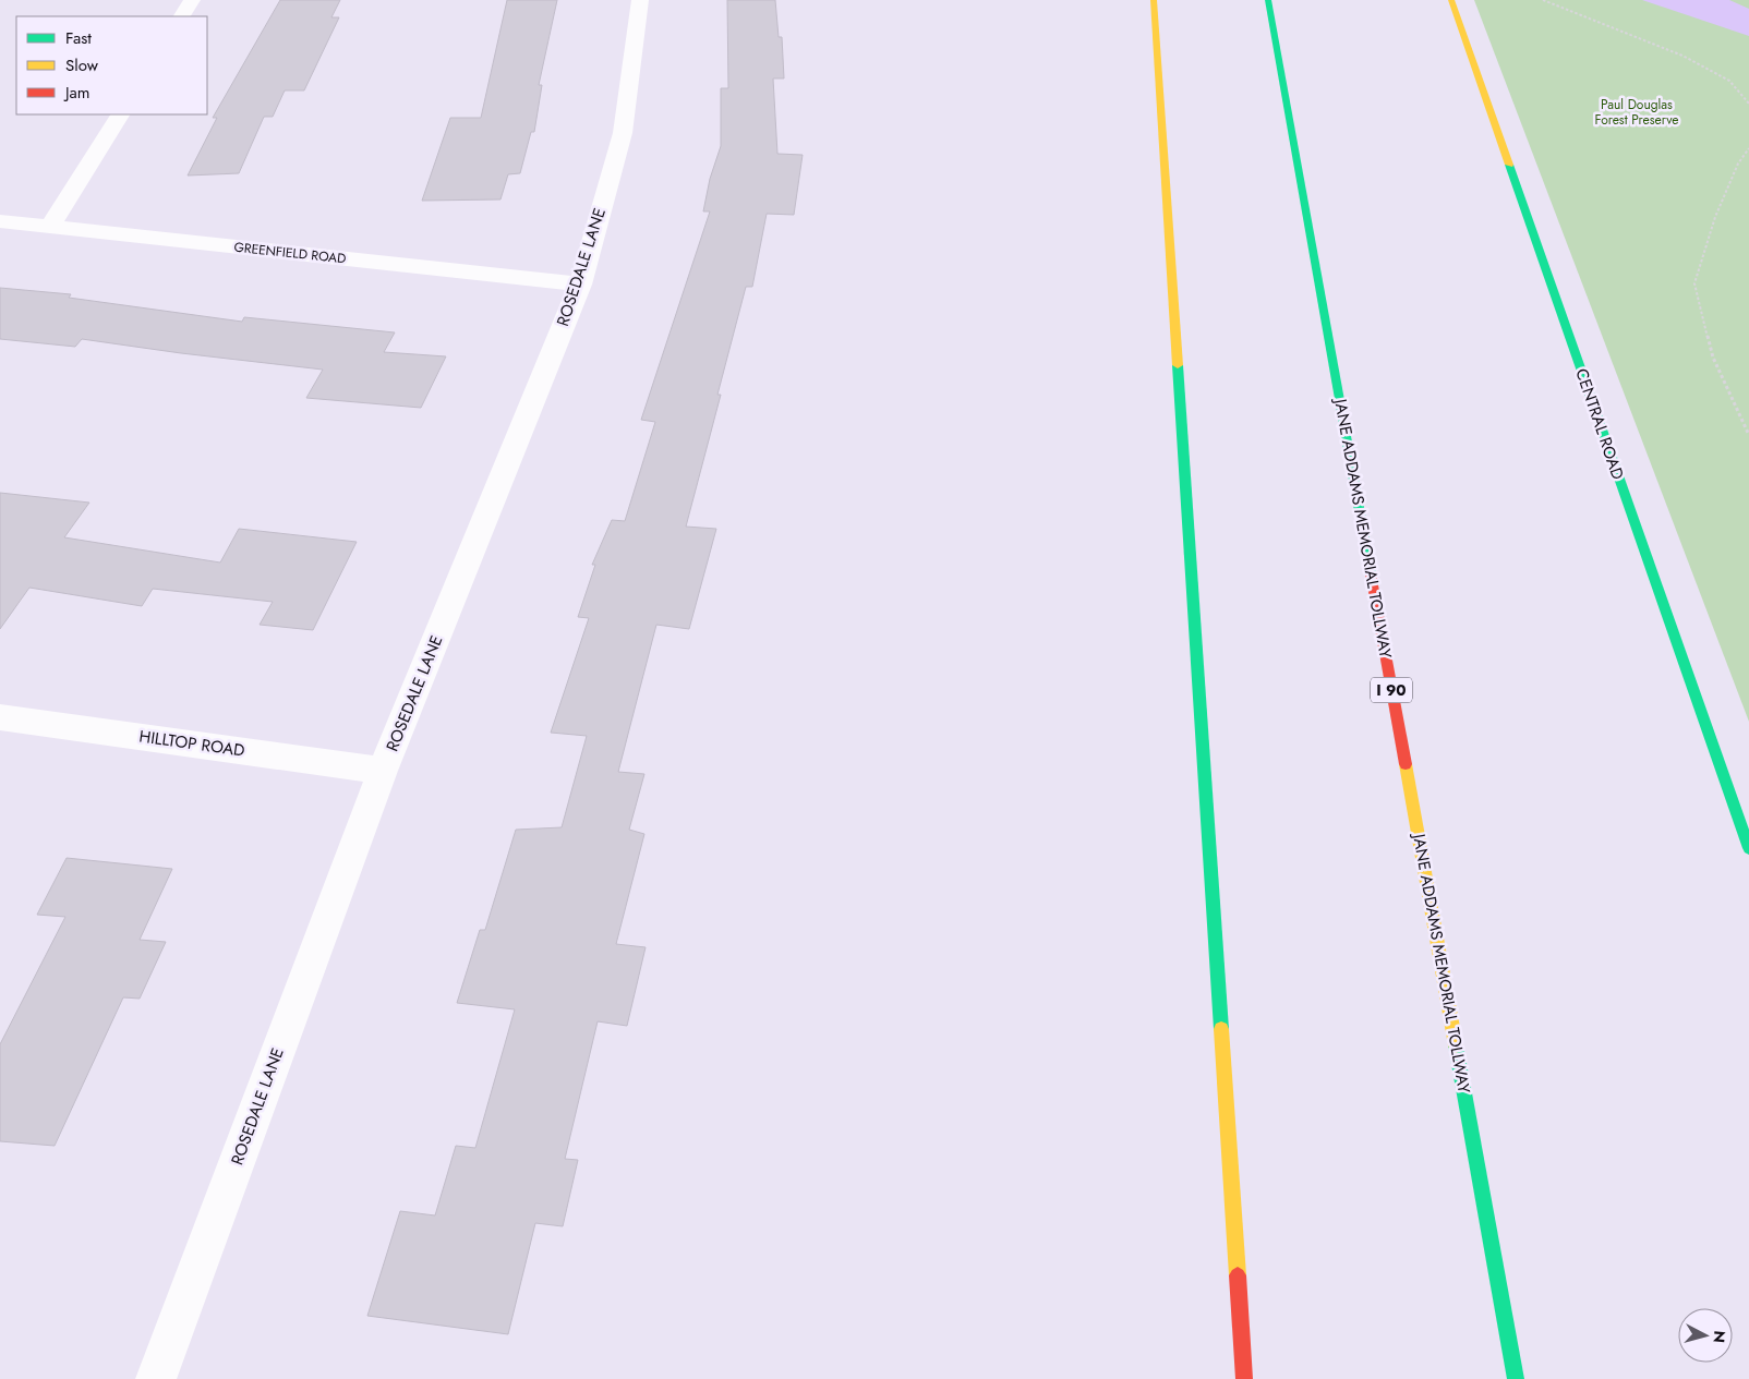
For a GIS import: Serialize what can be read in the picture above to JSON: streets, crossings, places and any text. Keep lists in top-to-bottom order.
{
  "streets": {
    "main road": ["CENTRAL ROAD", "JANE ADDAMS MEMORIAL TOLLWAY", "I 90"],
    "street": ["GREENFIELD ROAD", "ROSEDALE LANE", "HILLTOP ROAD"]
  },
  "crossings": [
    ["GREENFIELD ROAD", "ROSEDALE LANE"],
    ["ROSEDALE LANE", "HILLTOP ROAD"]
  ],
  "parks": ["Paul Douglas Forest Preserve"],
  "legend": ["Fast", "Slow", "Jam"],
  "north": "right"
}
